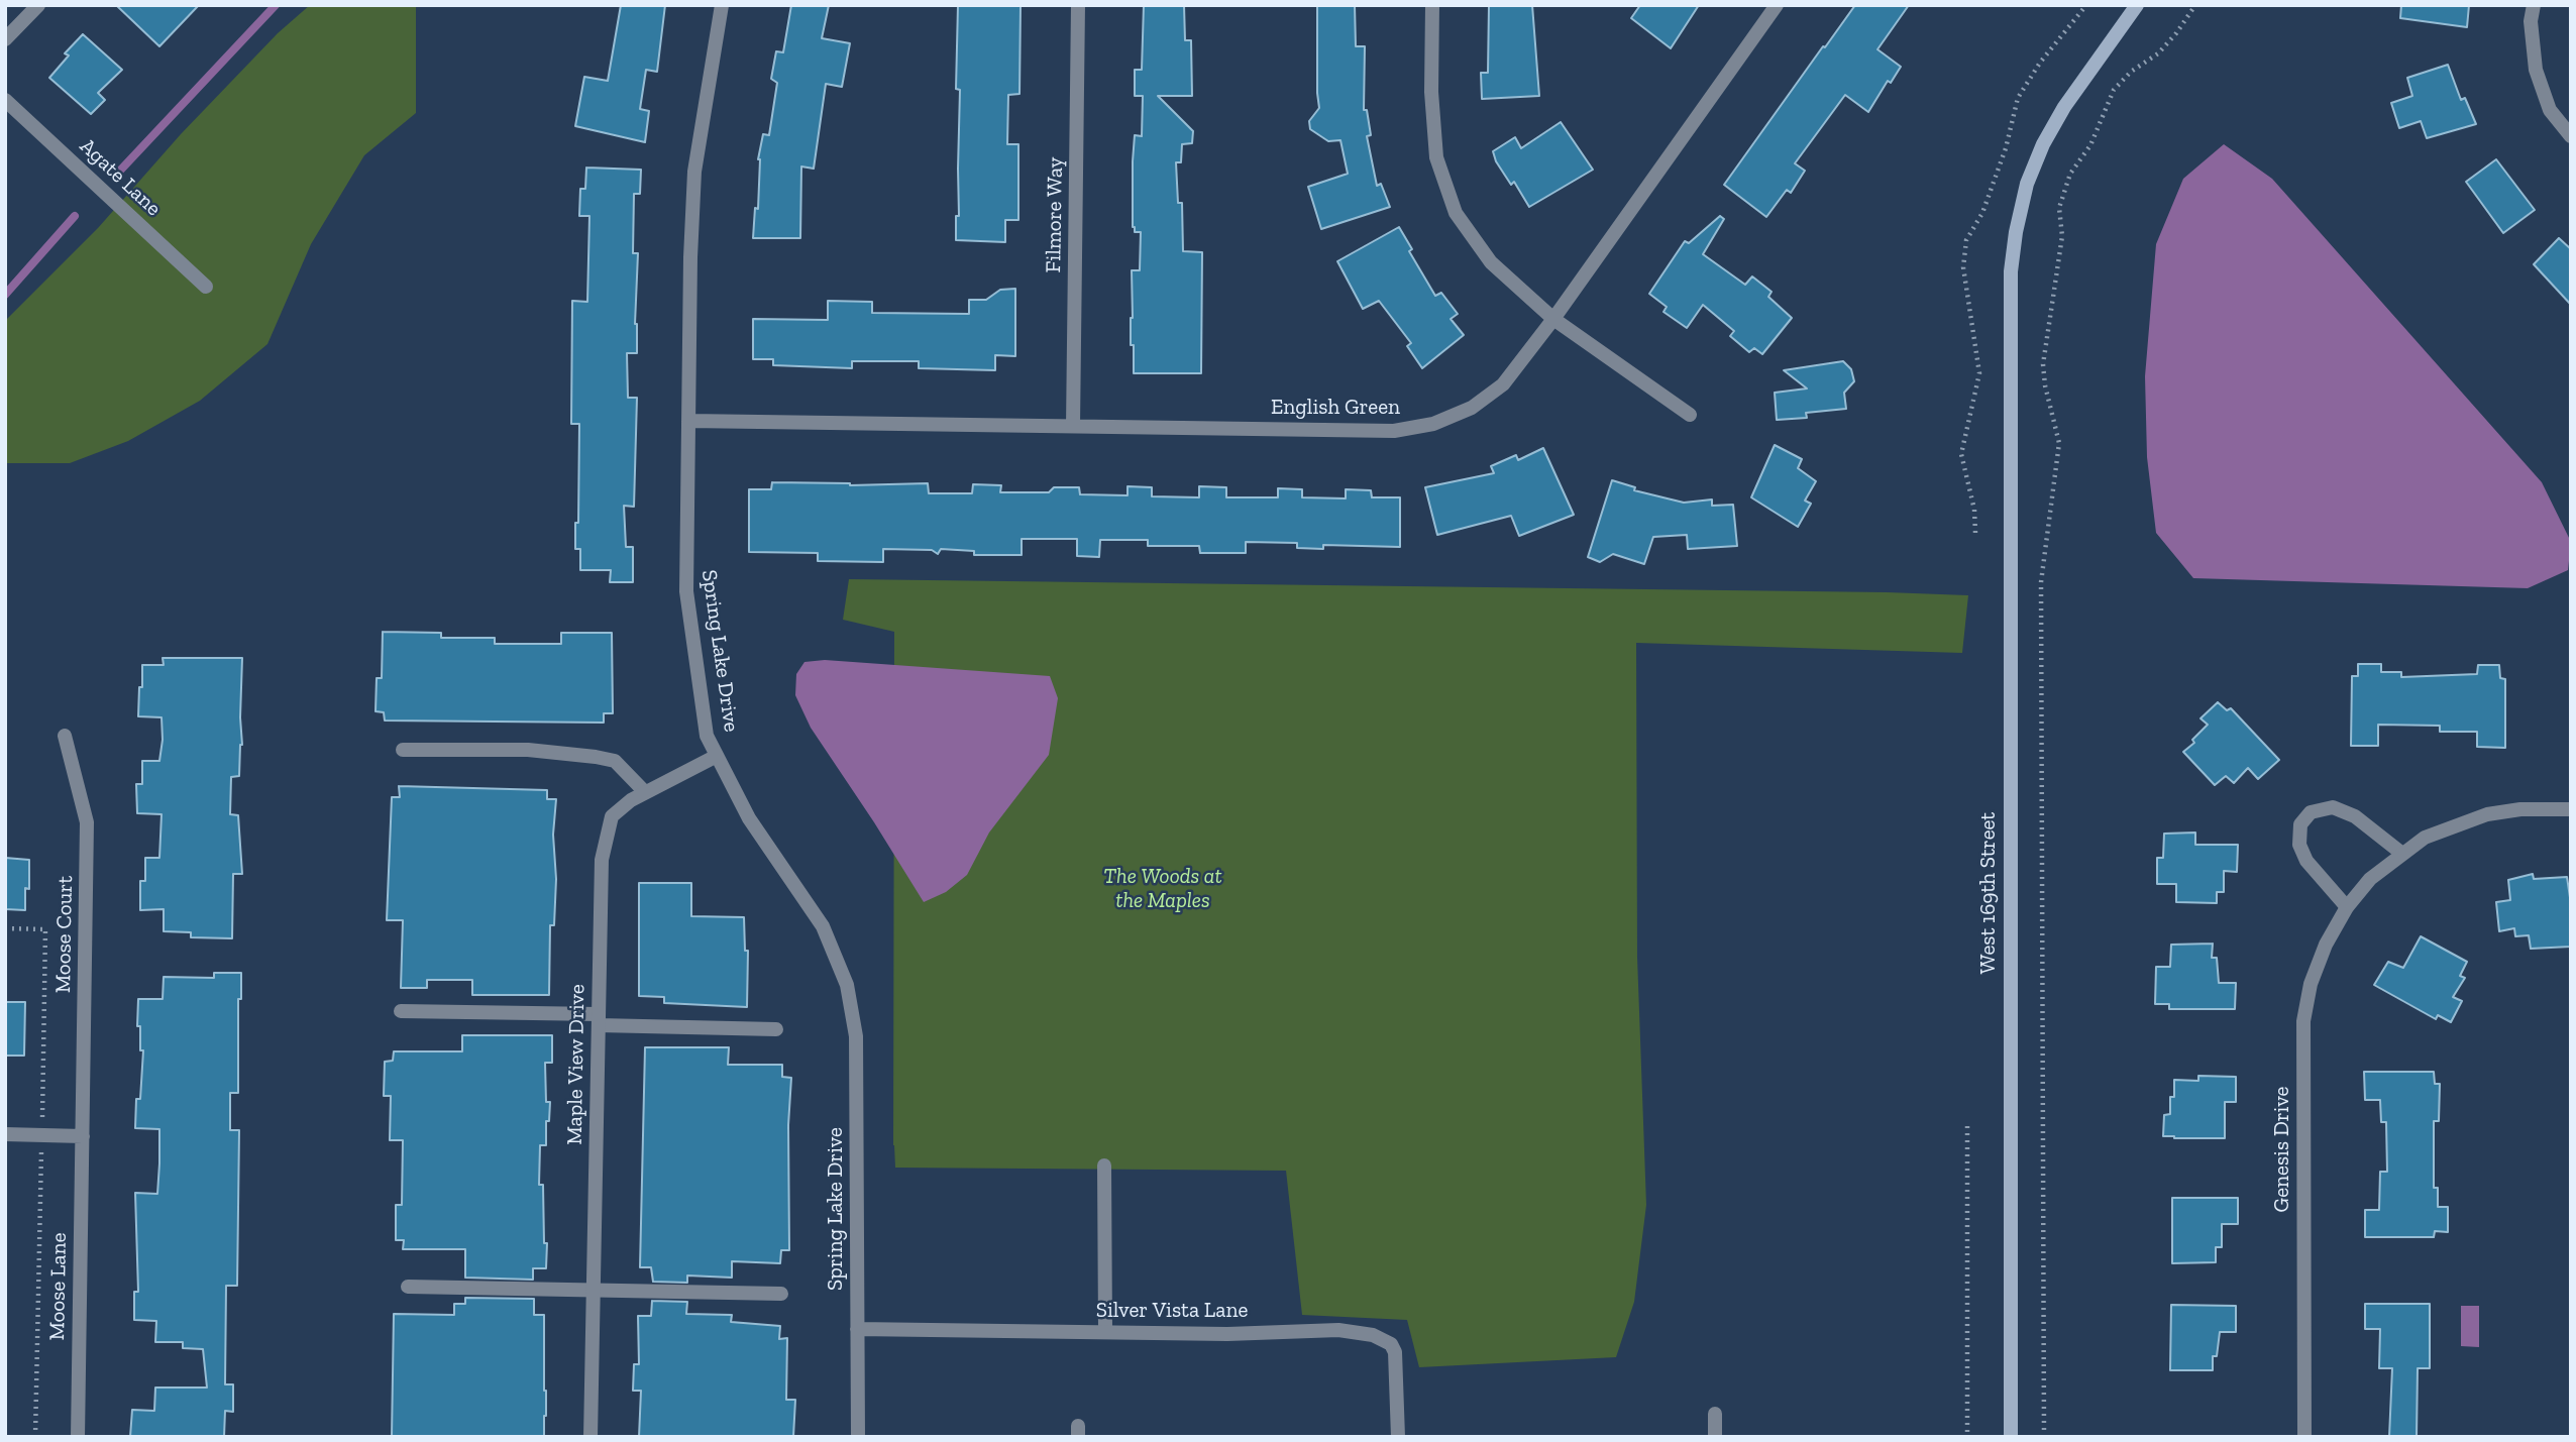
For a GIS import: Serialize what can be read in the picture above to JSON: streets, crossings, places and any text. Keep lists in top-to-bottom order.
{
  "streets": {
    "street": [
      "Agate Lane",
      "Filmore Way",
      "English Green",
      "Spring Lake Drive",
      "West 169th Street",
      "Moose Court",
      "Maple View Drive",
      "Genesis Drive",
      "Moose Lane",
      "Silver Vista Lane"
    ]
  },
  "crossings": [
    ["Filmore Way", "English Green"],
    ["English Green", "Spring Lake Drive"],
    ["Spring Lake Drive", "Maple View Drive"],
    ["Spring Lake Drive", "Silver Vista Lane"],
    ["Moose Court", "Moose Lane"]
  ],
  "parks": ["The Woods at the Maples"]
}
